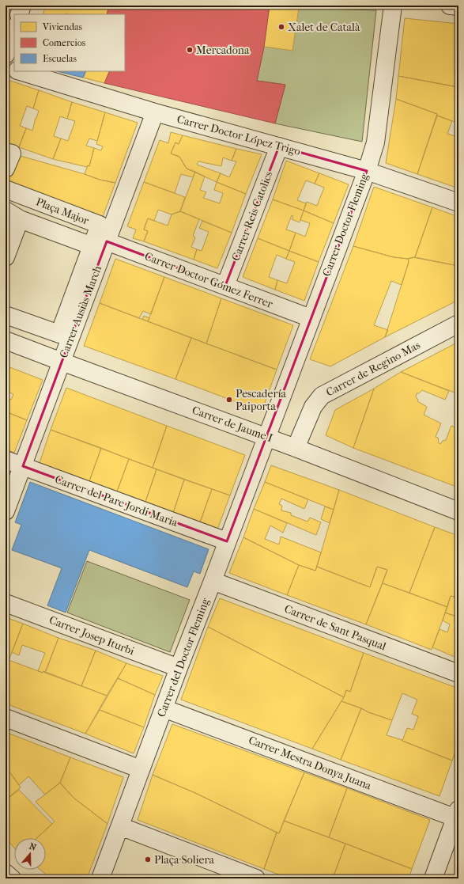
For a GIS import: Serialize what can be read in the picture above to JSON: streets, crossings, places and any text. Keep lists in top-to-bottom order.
{
  "streets": {
    "street": [
      "Carrer Doctor López Trigo",
      "Plaça Major",
      "Carrer Reis Catolics",
      "Carrer Doctor Fleming",
      "Carrer Doctor Gómez Ferrer",
      "Carrer Ausiàs March",
      "Carrer de Regino Mas",
      "Carrer de Jaume I",
      "Carrer del Pare Jordi Maria",
      "Carrer de Sant Pasqual",
      "Carrer Josep Iturbi",
      "Carrer del Doctor Fleming",
      "Carrer Mestra Donya Juana"
    ]
  },
  "crossings": [
    ["Carrer Doctor López Trigo", "Carrer Reis Catolics"],
    ["Carrer Doctor López Trigo", "Carrer Doctor Fleming"],
    ["Carrer Doctor López Trigo", "Carrer Ausiàs March"],
    ["Plaça Major", "Carrer Doctor Gómez Ferrer"],
    ["Plaça Major", "Carrer Ausiàs March"],
    ["Carrer Reis Catolics", "Carrer Doctor Gómez Ferrer"],
    ["Carrer Doctor Fleming", "Carrer Doctor Gómez Ferrer"],
    ["Carrer Doctor Fleming", "Carrer de Jaume I"],
    ["Carrer Doctor Fleming", "Carrer del Doctor Fleming"],
    ["Carrer Doctor Gómez Ferrer", "Carrer Ausiàs March"],
    ["Carrer Ausiàs March", "Carrer de Jaume I"],
    ["Carrer Ausiàs March", "Carrer del Pare Jordi Maria"],
    ["Carrer de Regino Mas", "Carrer de Jaume I"],
    ["Carrer de Jaume I", "Carrer del Doctor Fleming"],
    ["Carrer del Pare Jordi Maria", "Carrer del Doctor Fleming"],
    ["Carrer de Sant Pasqual", "Carrer del Doctor Fleming"],
    ["Carrer Josep Iturbi", "Carrer del Doctor Fleming"],
    ["Carrer del Doctor Fleming", "Carrer Mestra Donya Juana"]
  ],
  "places": [
    "Xalet de Català",
    "Mercadona",
    "Pescadería Paiporta",
    "Plaça Soliera"
  ],
  "legend": ["Viviendas", "Comercios", "Escuelas"],
  "north": "top"
}
